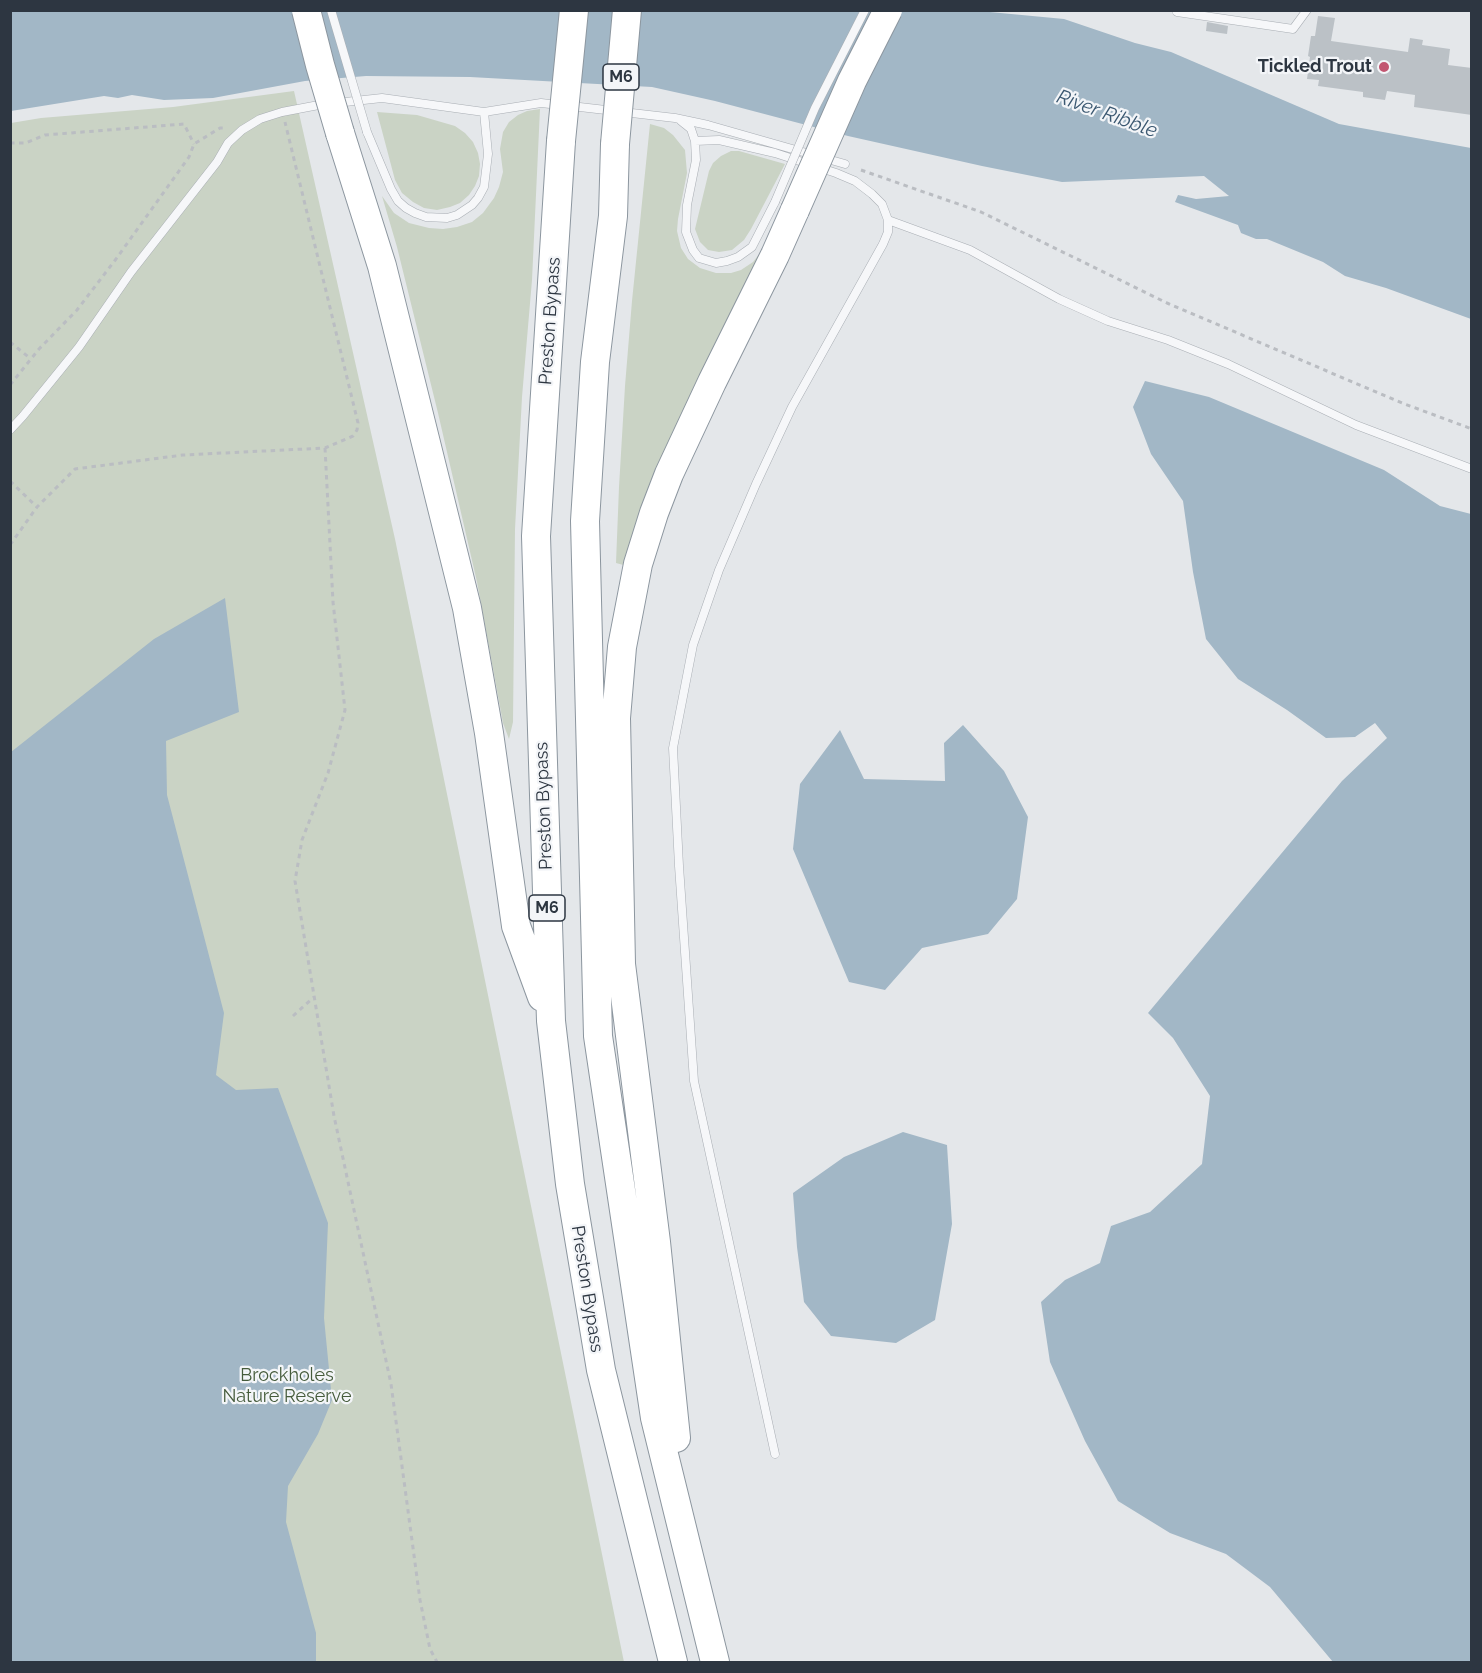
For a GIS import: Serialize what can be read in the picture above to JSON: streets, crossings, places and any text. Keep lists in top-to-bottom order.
{
  "streets": {
    "highway": ["M6", "Preston Bypass"]
  },
  "water": ["River Ribble"],
  "parks": ["Brockholes Nature Reserve"],
  "places": ["Tickled Trout"]
}
